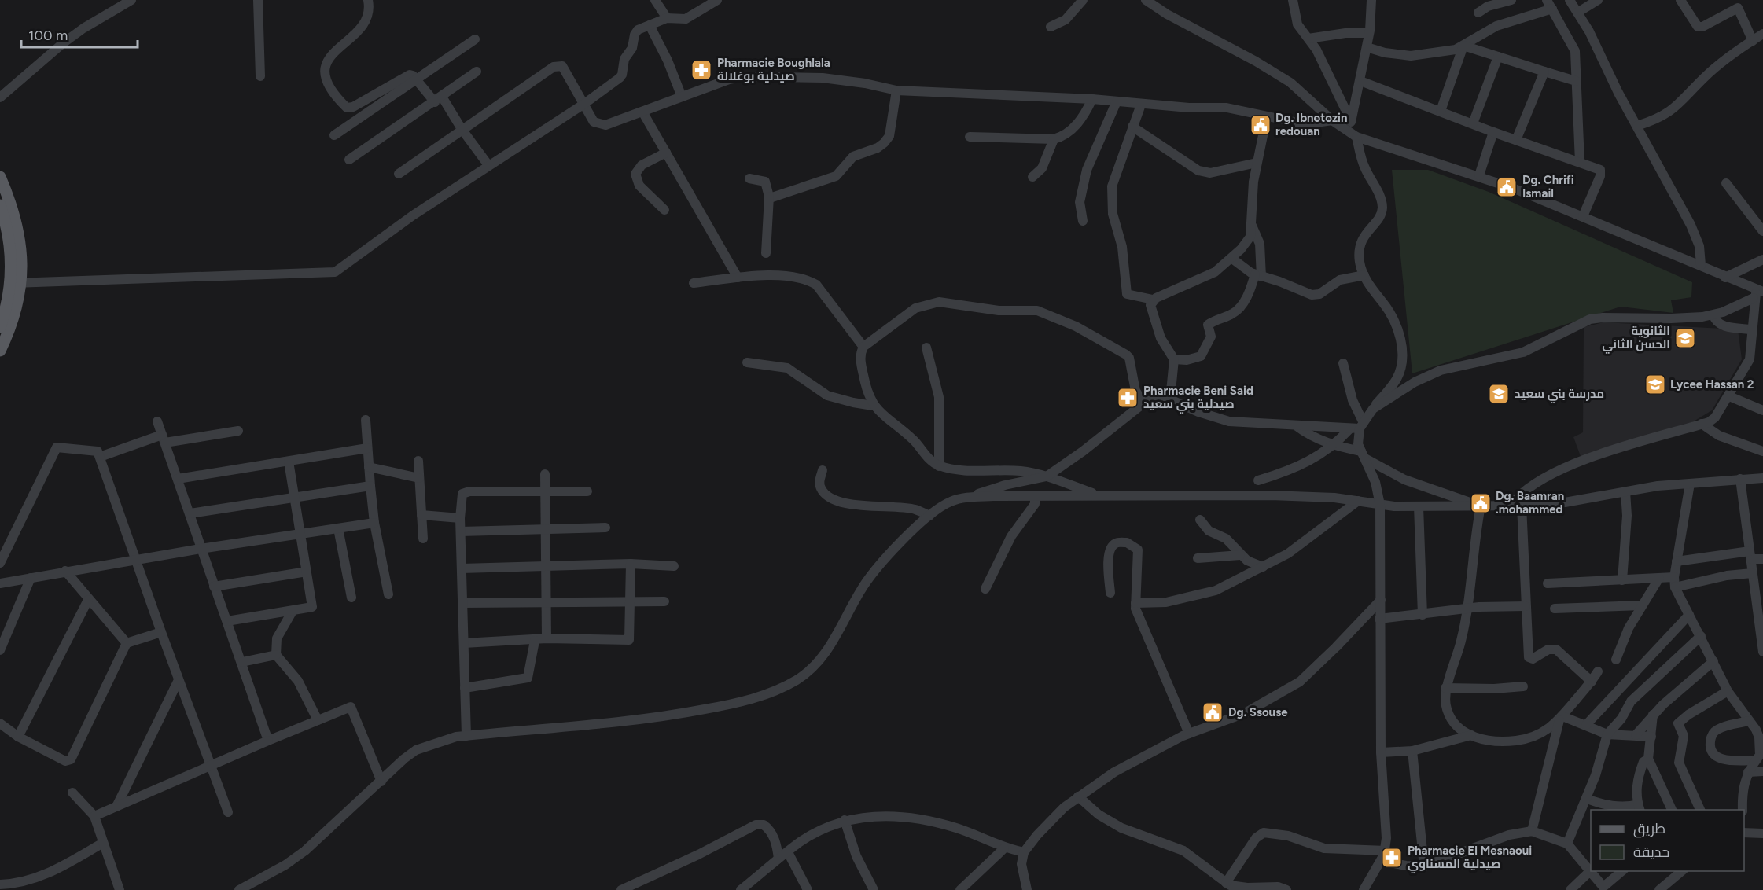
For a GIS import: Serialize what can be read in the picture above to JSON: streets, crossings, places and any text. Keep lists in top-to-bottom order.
{
  "places": {
    "pharmacy": ["Pharmacie Boughlala صيدلية بوغلالة", "Pharmacie Beni Said صيدلية بني سعيد", "Pharmacie El Mesnaoui صيدلية المسناوي"],
    "public building": [
      "Dg. Ibnotozin redouan",
      "Dg. Chrifi Ismail",
      "Dg. Baamran .mohammed",
      "Dg. Ssouse"
    ],
    "school or university": ["الثانوية الحسن الثاني", "Lycee Hassan 2", "مدرسة بني سعيد"]
  },
  "legend": ["طريق", "حديقة"],
  "scale_bar": "100 m"
}
